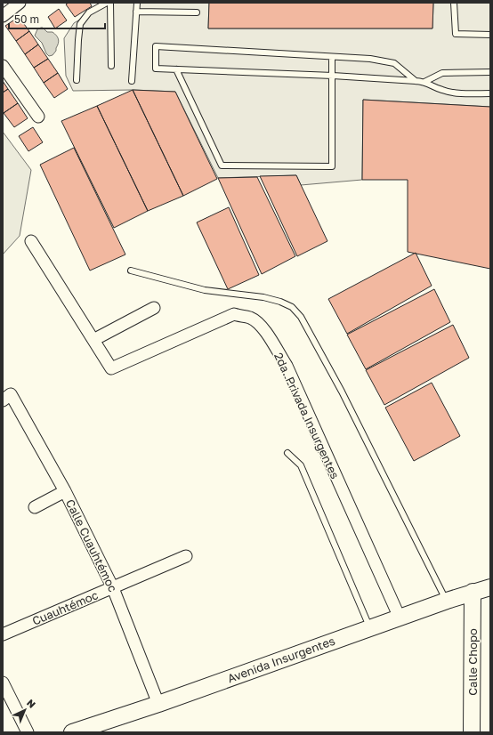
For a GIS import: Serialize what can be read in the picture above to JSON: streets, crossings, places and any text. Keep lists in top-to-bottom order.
{
  "streets": {
    "street": [
      "2da. Privada Insurgentes",
      "Calle Cuauhtémoc",
      "Cuauhtémoc",
      "Avenida Insurgentes",
      "Calle Chopo"
    ]
  },
  "crossings": [
    ["2da. Privada Insurgentes", "Avenida Insurgentes"],
    ["Calle Cuauhtémoc", "Cuauhtémoc"],
    ["Calle Cuauhtémoc", "Avenida Insurgentes"],
    ["Avenida Insurgentes", "Calle Chopo"]
  ],
  "scale_bar": "50 m",
  "north": "top right"
}
